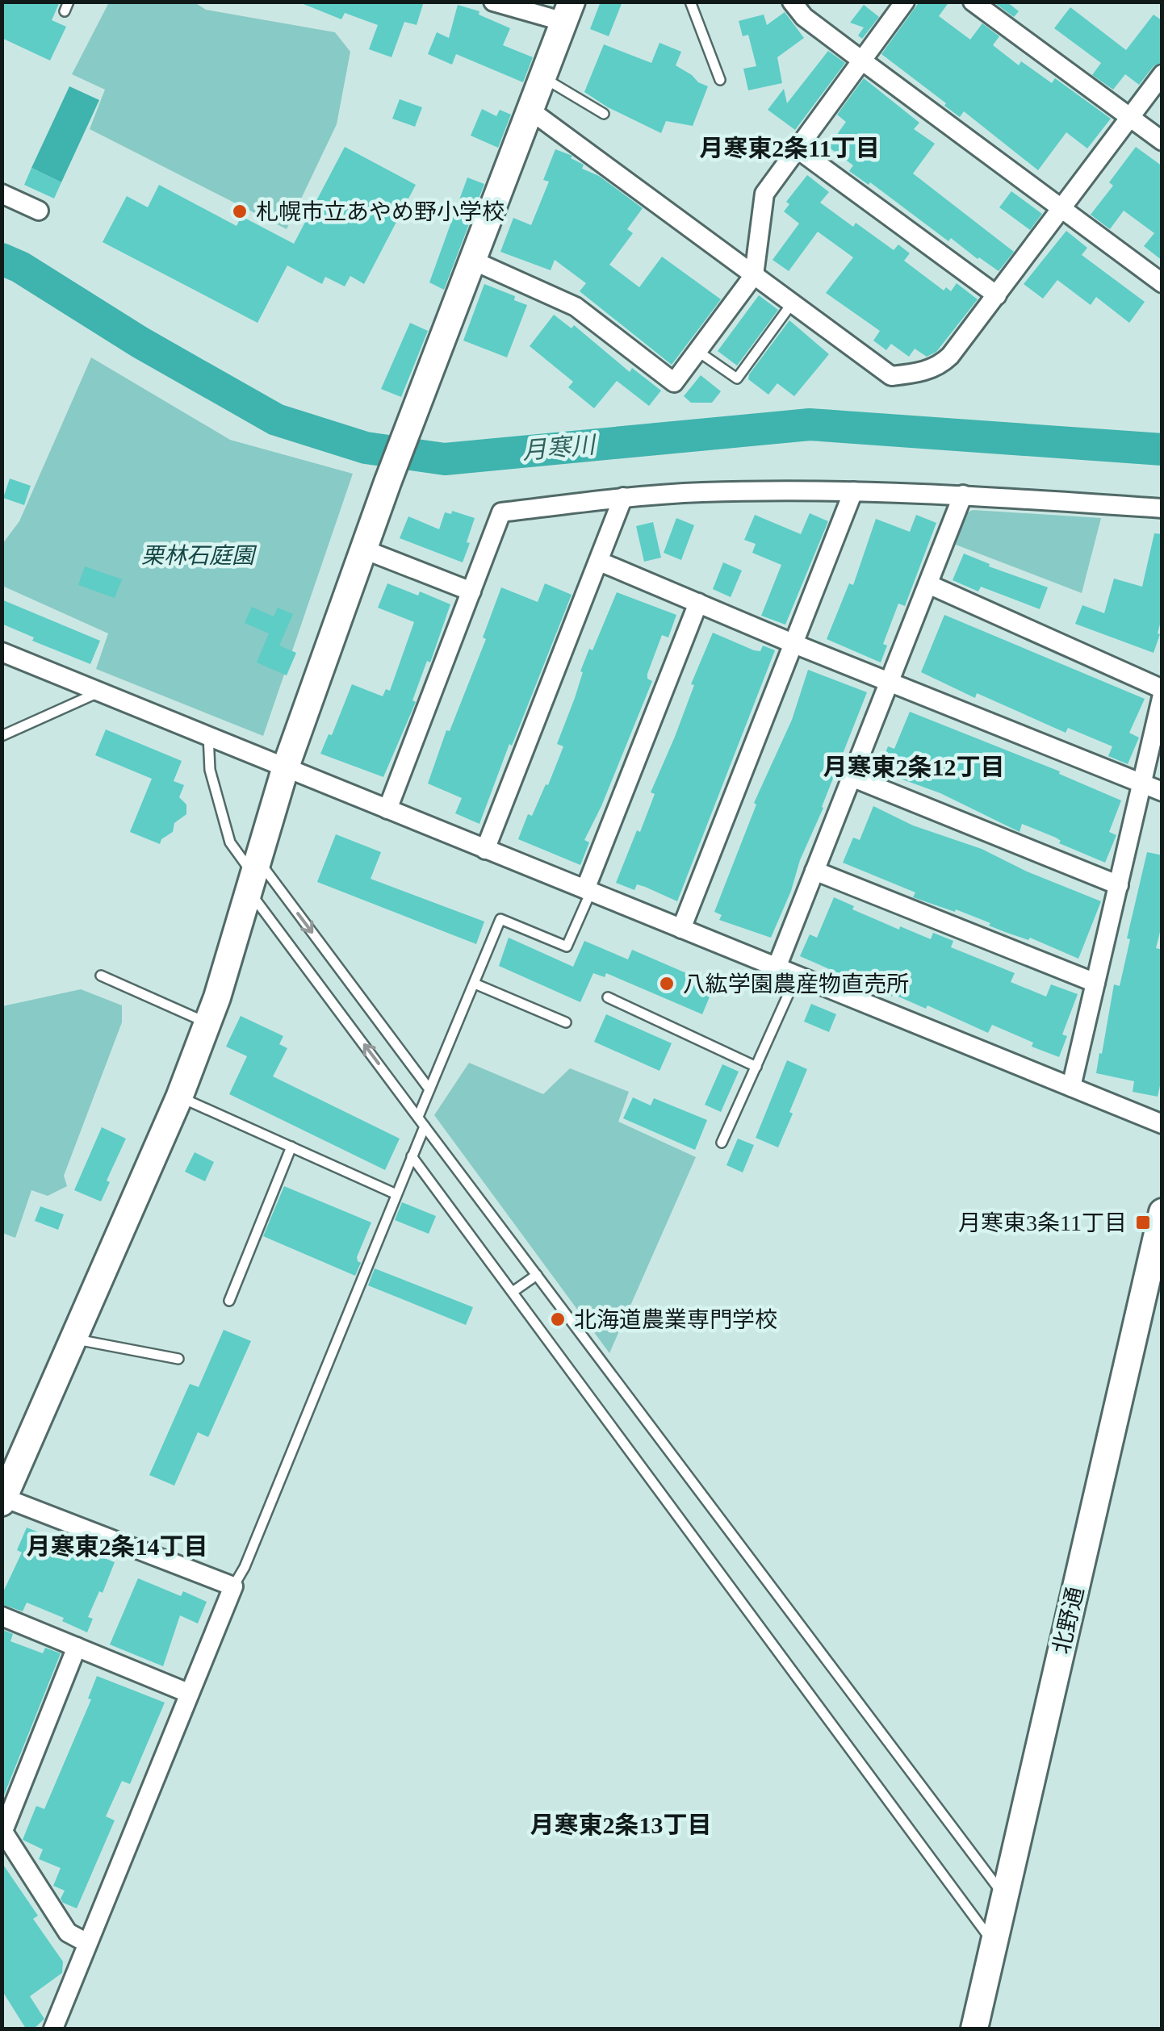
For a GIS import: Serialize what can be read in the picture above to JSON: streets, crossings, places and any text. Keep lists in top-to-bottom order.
{
  "streets": {
    "street": ["北野通"]
  },
  "districts": [
    "月寒東2条11丁目",
    "月寒東2条12丁目",
    "月寒東2条14丁目",
    "月寒東2条13丁目"
  ],
  "water": ["月寒川"],
  "parks": ["栗林石庭園"],
  "places": {
    "other": ["札幌市立あやめ野小学校", "八紘学園農産物直売所", "北海道農業専門学校"],
    "transit": ["月寒東3条11丁目"]
  }
}
